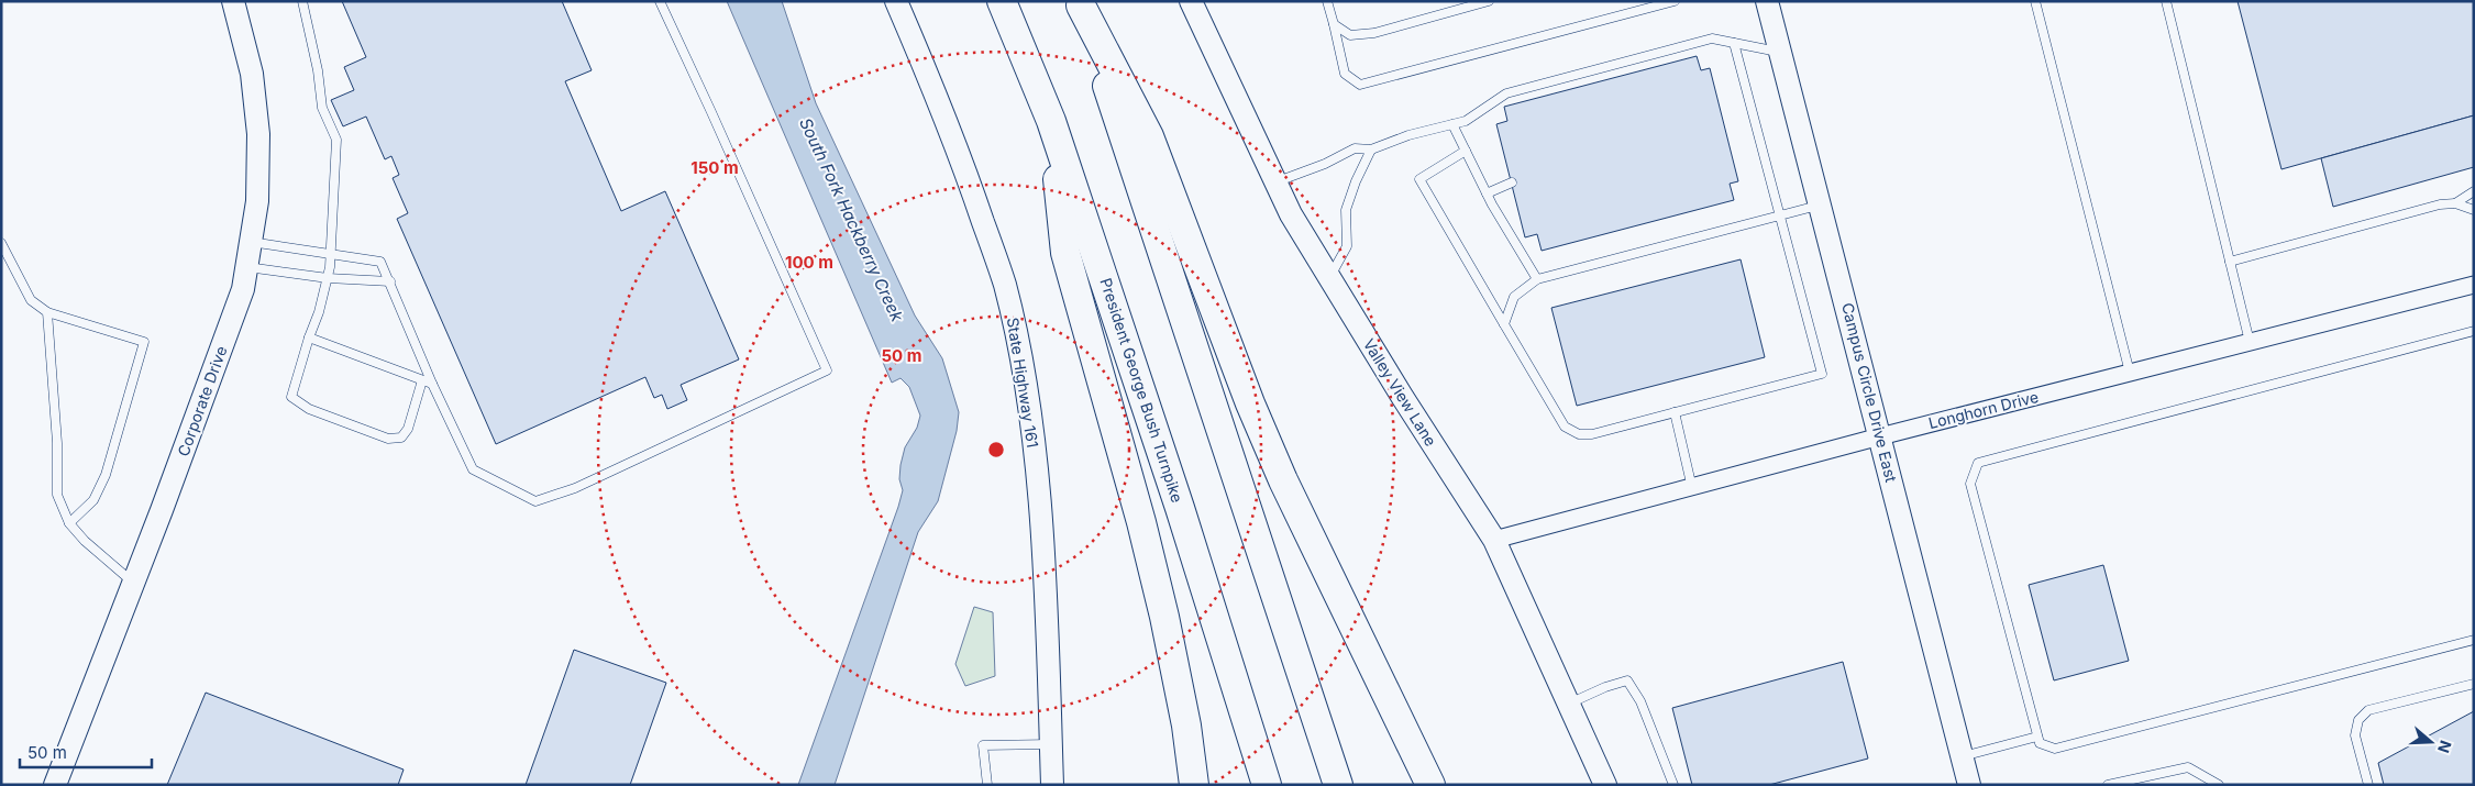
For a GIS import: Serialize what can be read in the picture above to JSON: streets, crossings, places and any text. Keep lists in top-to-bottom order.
{
  "streets": {
    "highway": ["President George Bush Turnpike"],
    "main road": [
      "State Highway 161",
      "Valley View Lane",
      "Campus Circle Drive East",
      "Corporate Drive"
    ],
    "street": ["Longhorn Drive"]
  },
  "crossings": [
    ["Valley View Lane", "Longhorn Drive"],
    ["Campus Circle Drive East", "Longhorn Drive"]
  ],
  "water": ["South Fork Hackberry Creek"],
  "scale_bar": "50 m",
  "north": "right",
  "rings": ["150 m", "100 m", "50 m"]
}
